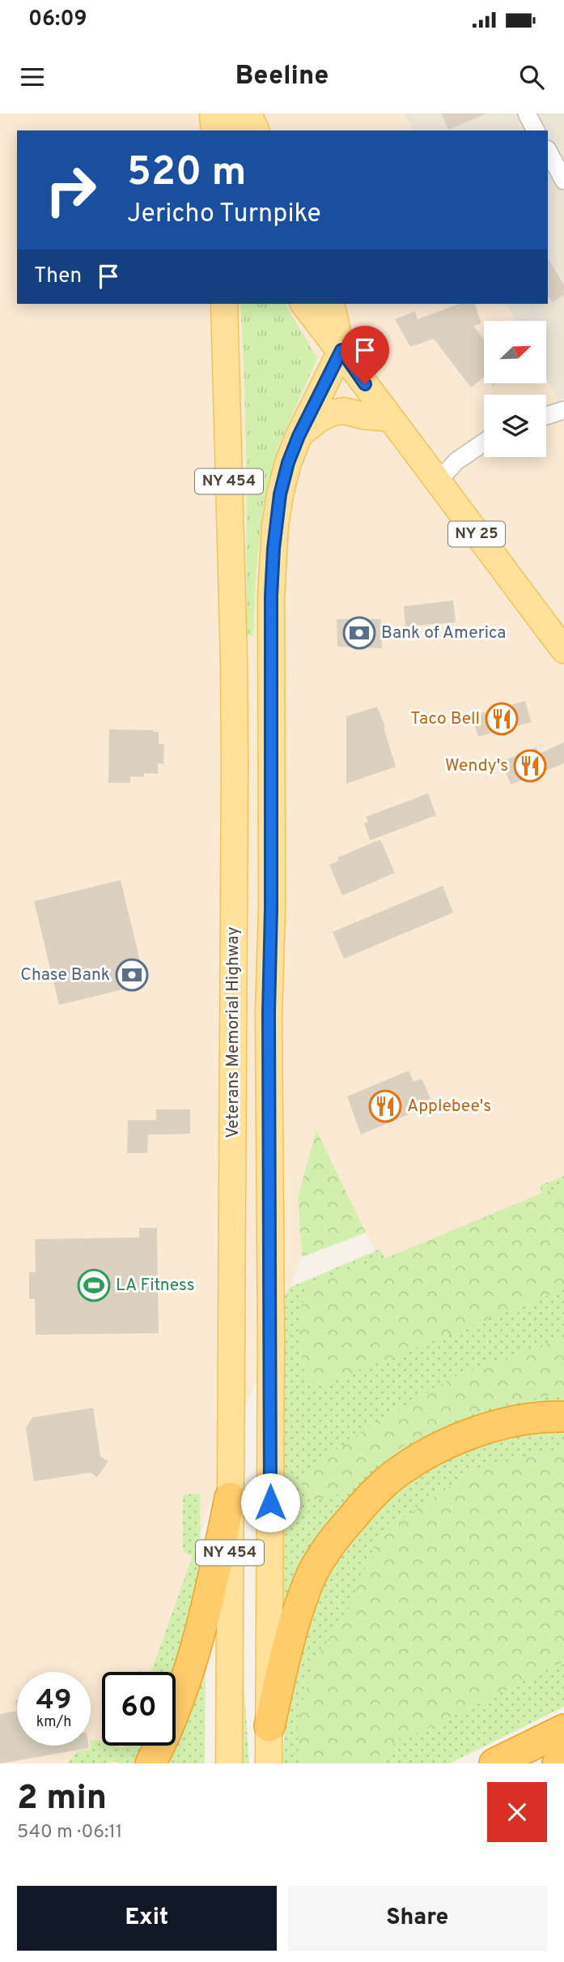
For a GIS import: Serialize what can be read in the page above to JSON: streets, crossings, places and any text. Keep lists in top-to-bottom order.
{
  "streets": {
    "main road": ["NY 454", "NY 25", "Veterans Memorial Highway"]
  },
  "crossings": [
    ["NY 25", "Veterans Memorial Highway"]
  ],
  "places": {
    "bank": ["Bank of America", "Chase Bank"],
    "restaurant": ["Taco Bell", "Wendy's", "Applebee's"],
    "sports": ["LA Fitness"]
  },
  "north": "top right",
  "page": {
    "status": "06:09",
    "header": "Beeline",
    "turn": ["520 m", "Jericho Turnpike"],
    "then": "Then",
    "speed": "49 km/h",
    "limit": "60",
    "heading": ["2 min", "540 m · 06:11"],
    "buttons": ["Exit", "Share"]
  }
}
